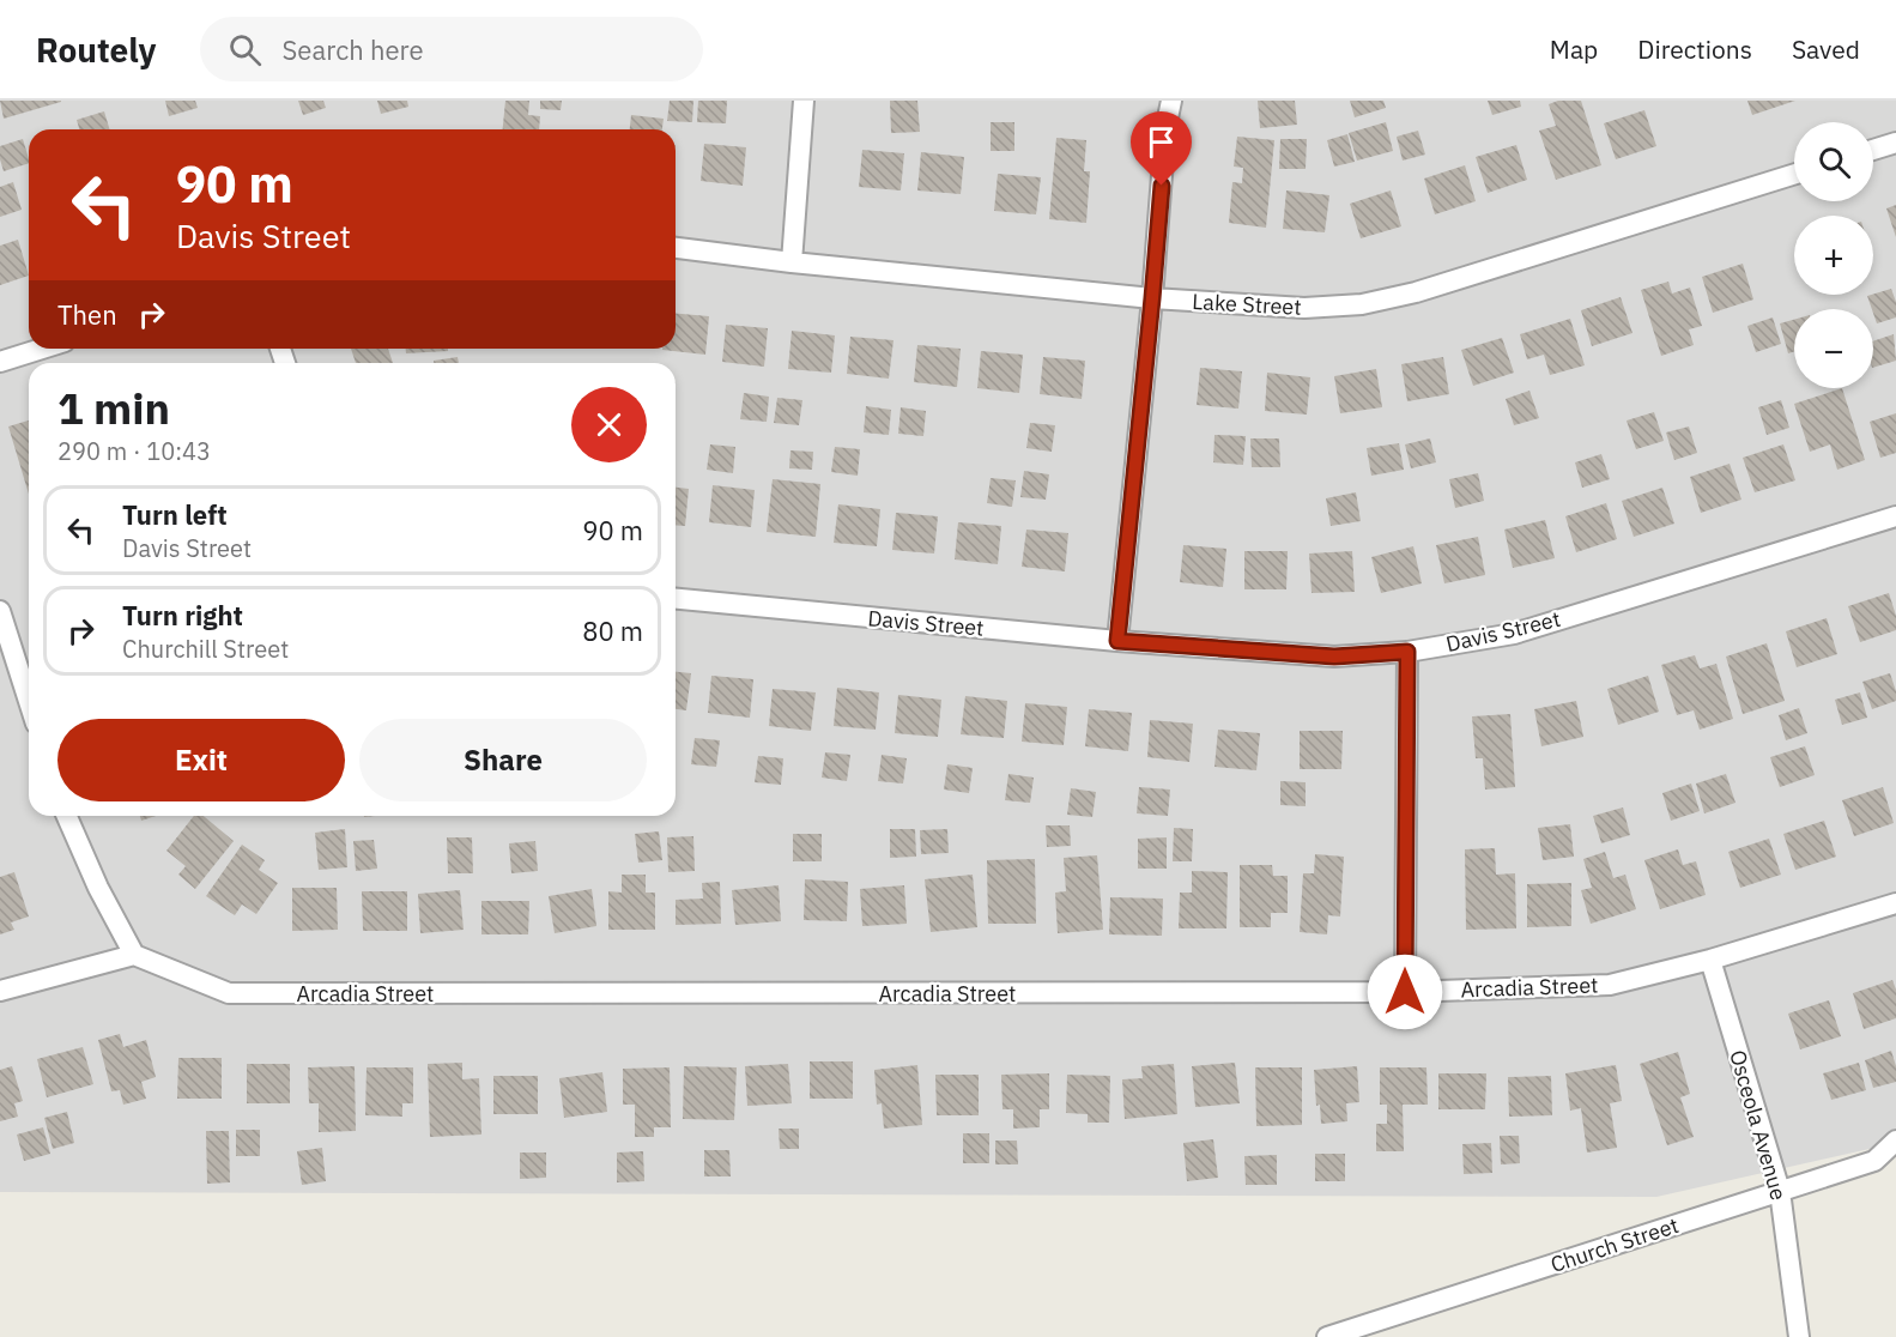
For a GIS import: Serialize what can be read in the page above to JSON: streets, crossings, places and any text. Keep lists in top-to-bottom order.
{
  "streets": {
    "street": [
      "Lake Street",
      "Davis Street",
      "Arcadia Street",
      "Osceola Avenue",
      "Church Street"
    ]
  },
  "crossings": [
    ["Arcadia Street", "Osceola Avenue"],
    ["Osceola Avenue", "Church Street"]
  ],
  "page": {
    "header": "Routely",
    "search": "Search here",
    "nav": ["Map", "Directions", "Saved"],
    "map_buttons": ["+", "−"],
    "turn": ["90 m", "Davis Street"],
    "then": "Then",
    "heading": ["1 min", "290 m · 10:43"],
    "list": [
      {
        "name": "Turn left",
        "note": "Davis Street",
        "value": "90 m"
      },
      {
        "name": "Turn right",
        "note": "Churchill Street",
        "value": "80 m"
      }
    ],
    "buttons": ["Exit", "Share"]
  }
}
